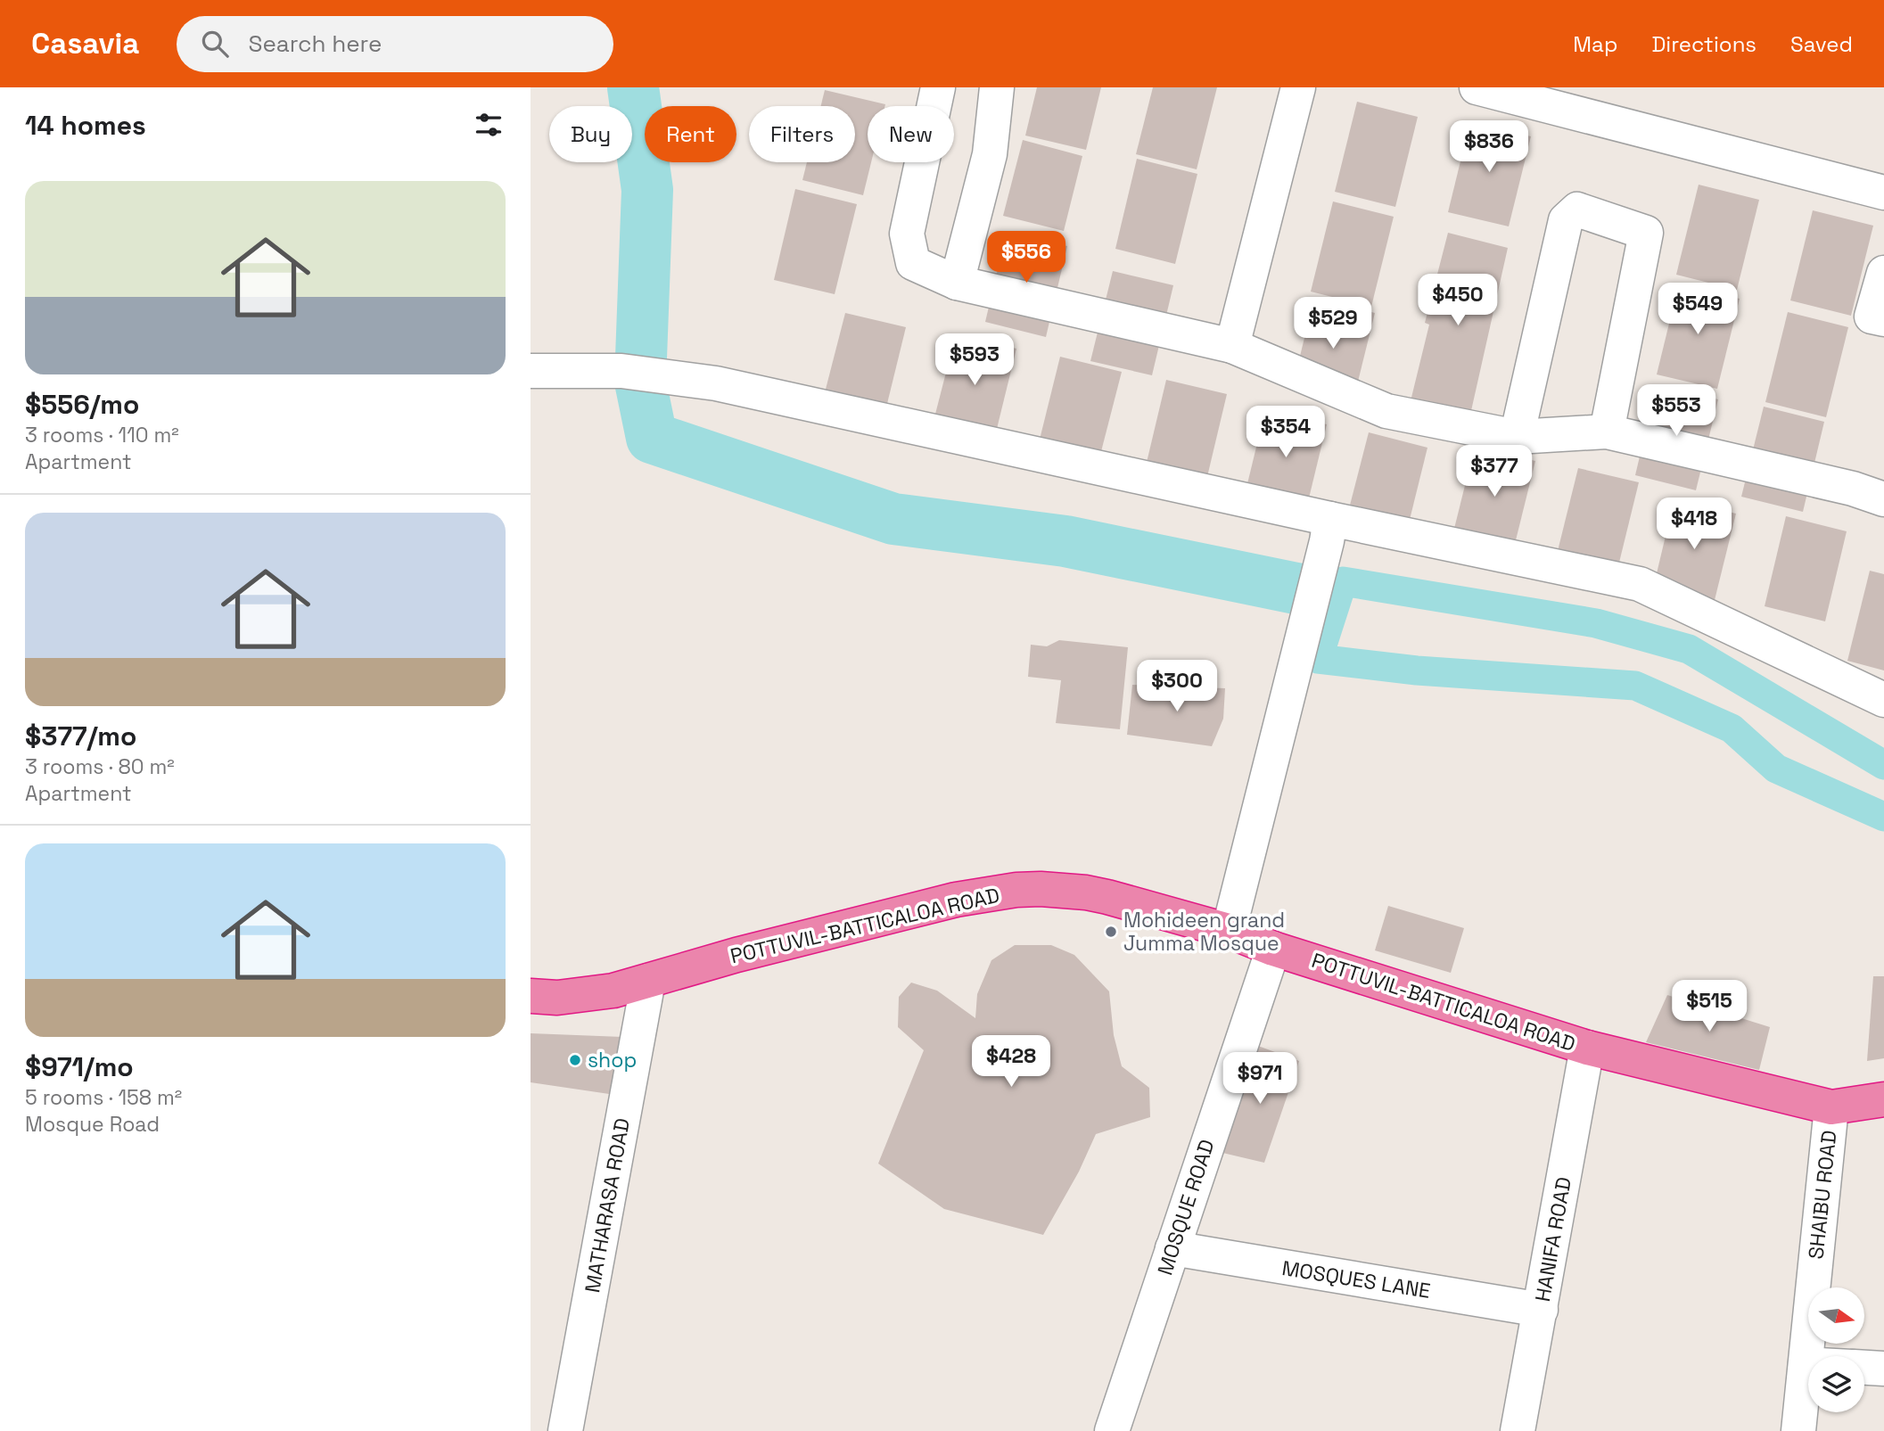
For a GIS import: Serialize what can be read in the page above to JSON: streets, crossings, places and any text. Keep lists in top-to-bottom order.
{
  "streets": {
    "highway": ["POTTUVIL-BATTICALOA ROAD"],
    "street": [
      "SHAIBU ROAD",
      "MATHARASA ROAD",
      "MOSQUE ROAD",
      "HANIFA ROAD",
      "MOSQUES LANE"
    ]
  },
  "crossings": [
    ["POTTUVIL-BATTICALOA ROAD", "SHAIBU ROAD"],
    ["POTTUVIL-BATTICALOA ROAD", "MATHARASA ROAD"],
    ["POTTUVIL-BATTICALOA ROAD", "MOSQUE ROAD"],
    ["POTTUVIL-BATTICALOA ROAD", "HANIFA ROAD"],
    ["MOSQUE ROAD", "MOSQUES LANE"],
    ["HANIFA ROAD", "MOSQUES LANE"]
  ],
  "places": ["Mohideen grand Jumma Mosque", "shop"],
  "north": "right",
  "page": {
    "header": "Casavia",
    "search": "Search here",
    "nav": ["Map", "Directions", "Saved"],
    "heading": "14 homes",
    "chip": [
      "Buy",
      "Rent",
      "Filters",
      "New"
    ],
    "price": [
      "$836",
      "$556",
      "$450",
      "$549",
      "$529",
      "$593",
      "$553",
      "$354",
      "$377",
      "$418",
      "$300",
      "$515",
      "$428",
      "$971"
    ],
    "list": [
      {
        "name": "$556/mo",
        "note": "3 rooms · 110 m² · Apartment"
      },
      {
        "name": "$377/mo",
        "note": "3 rooms · 80 m² · Apartment"
      },
      {
        "name": "$971/mo",
        "note": "5 rooms · 158 m² · Mosque Road"
      }
    ]
  }
}
